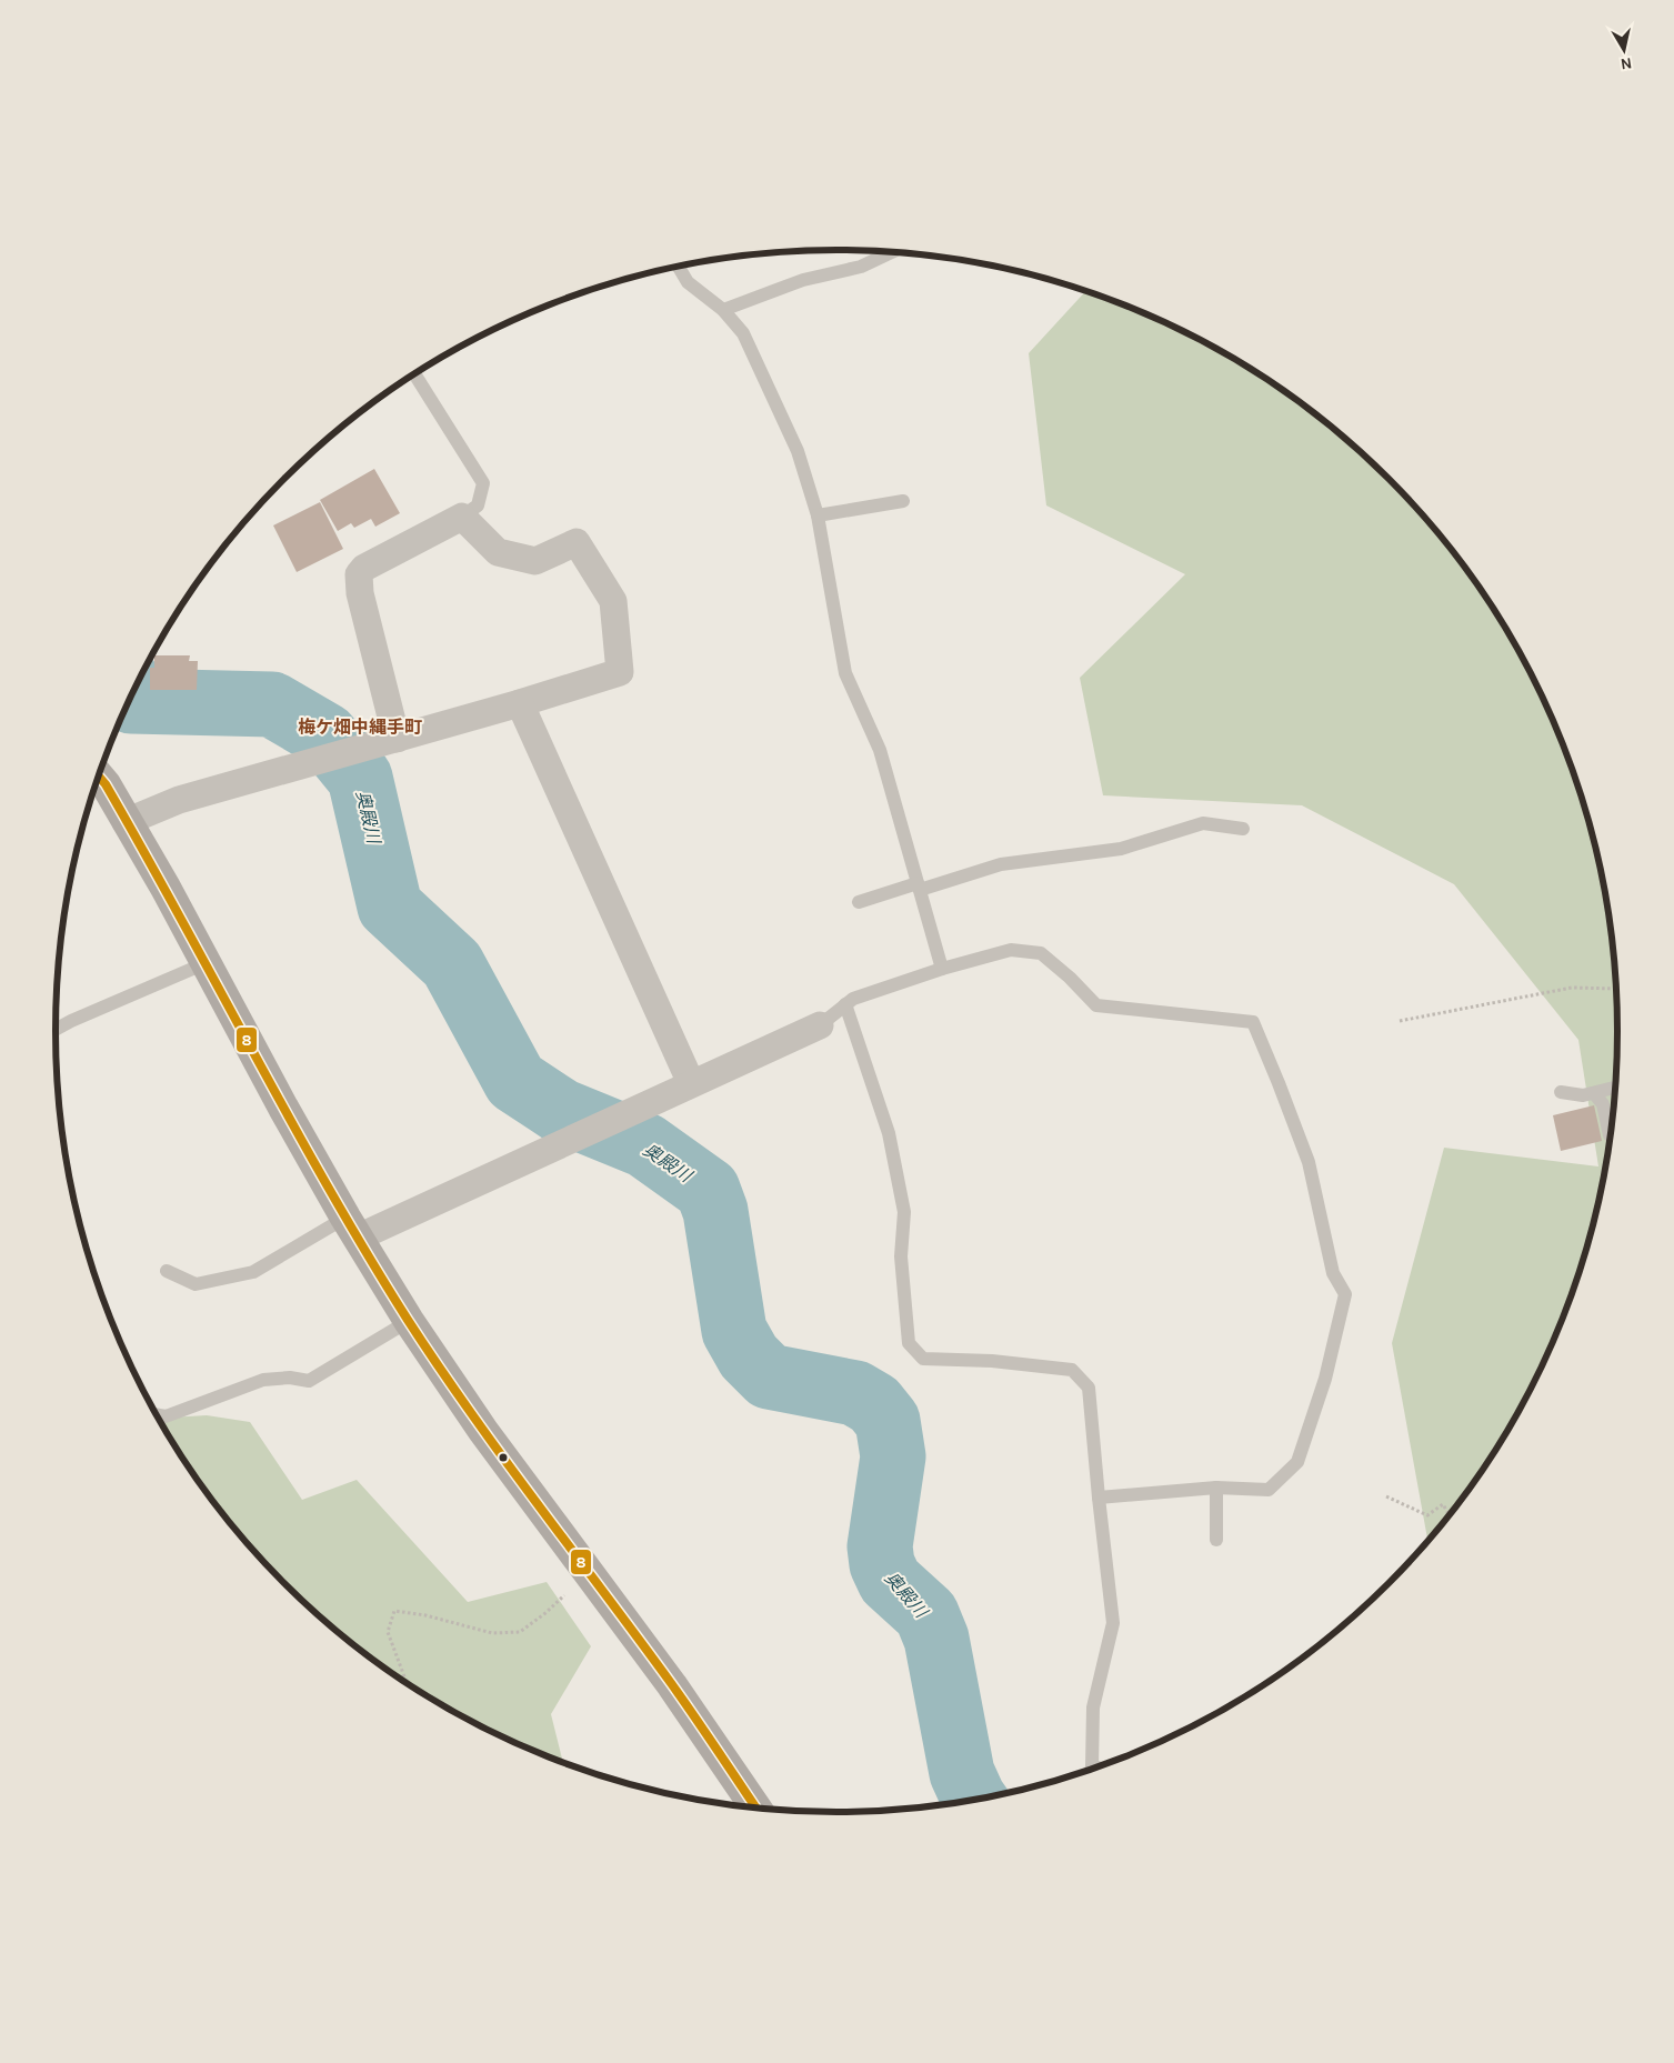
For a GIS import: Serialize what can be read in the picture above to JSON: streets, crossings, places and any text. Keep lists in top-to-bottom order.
{
  "districts": ["梅ケ畑中縄手町"],
  "water": ["奥殿川"],
  "lines": ["transit line 8"],
  "north": "bottom"
}
